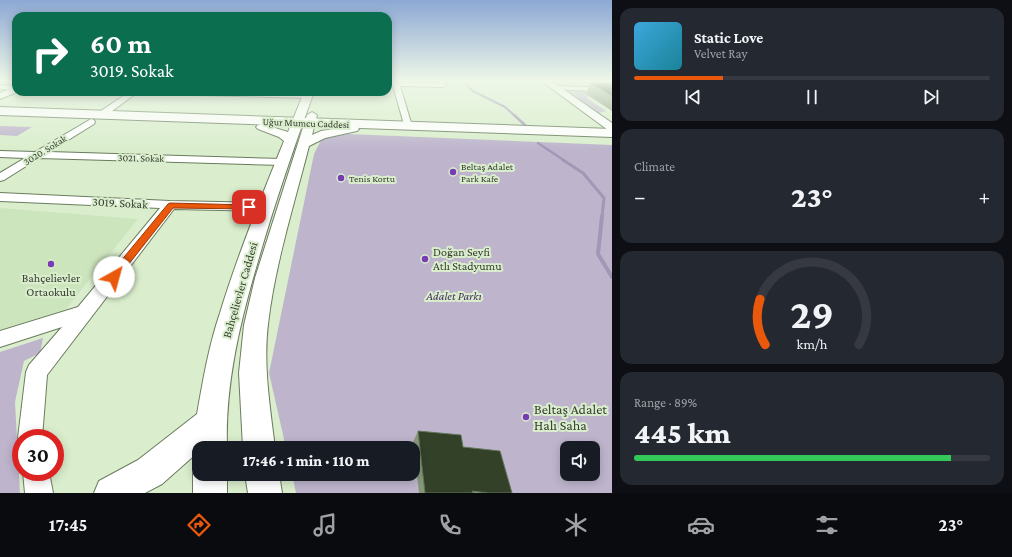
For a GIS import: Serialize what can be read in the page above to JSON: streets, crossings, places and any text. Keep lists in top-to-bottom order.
{
  "streets": {
    "main road": ["Uğur Mumcu Caddesi"],
    "street": [
      "3020. Sokak",
      "3021. Sokak",
      "3019. Sokak",
      "Bahçelievler Caddesi"
    ]
  },
  "crossings": [
    ["Uğur Mumcu Caddesi", "3020. Sokak"],
    ["Uğur Mumcu Caddesi", "Bahçelievler Caddesi"],
    ["3020. Sokak", "3021. Sokak"],
    ["3021. Sokak", "Bahçelievler Caddesi"],
    ["3019. Sokak", "Bahçelievler Caddesi"]
  ],
  "parks": ["Adalet Parkı"],
  "places": [
    "Beltaş Adalet Park Kafe",
    "Tenis Kortu",
    "Doğan Seyfi Atlı Stadyumu",
    "Bahçelievler Ortaokulu",
    "Beltaş Adalet Halı Saha"
  ],
  "page": {
    "turn": ["60 m", "3019. Sokak"],
    "song": ["Static Love", "Velvet Ray"],
    "tile": [
      "Climate",
      ["Range · 89%", "445 km"]
    ],
    "heat": ["−", "23°", "+"],
    "limit": "30",
    "trip": "17:46 · 1 min · 110 m",
    "tabs": ["17:45", "23°"],
    "gauge": ["29", "km/h"]
  }
}
